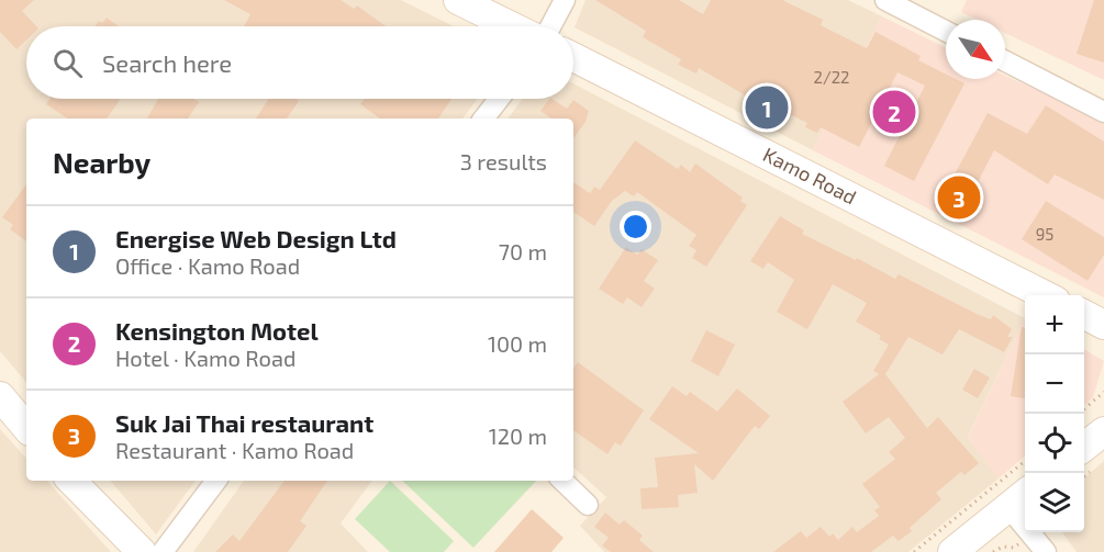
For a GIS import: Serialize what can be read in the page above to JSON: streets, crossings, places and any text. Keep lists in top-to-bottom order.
{
  "streets": {
    "main road": ["Kamo Road"]
  },
  "house_numbers": ["2/22", "95"],
  "north": "bottom right",
  "page": {
    "search": "Search here",
    "pins": ["1", "2", "3"],
    "heading": ["Nearby", "3 results"],
    "list": [
      {
        "mark": "1",
        "name": "Energise Web Design Ltd",
        "note": "Office · Kamo Road",
        "value": "70 m"
      },
      {
        "mark": "2",
        "name": "Kensington Motel",
        "note": "Hotel · Kamo Road",
        "value": "100 m"
      },
      {
        "mark": "3",
        "name": "Suk Jai Thai restaurant",
        "note": "Restaurant · Kamo Road",
        "value": "120 m"
      }
    ],
    "map_buttons": ["+", "−"]
  }
}
